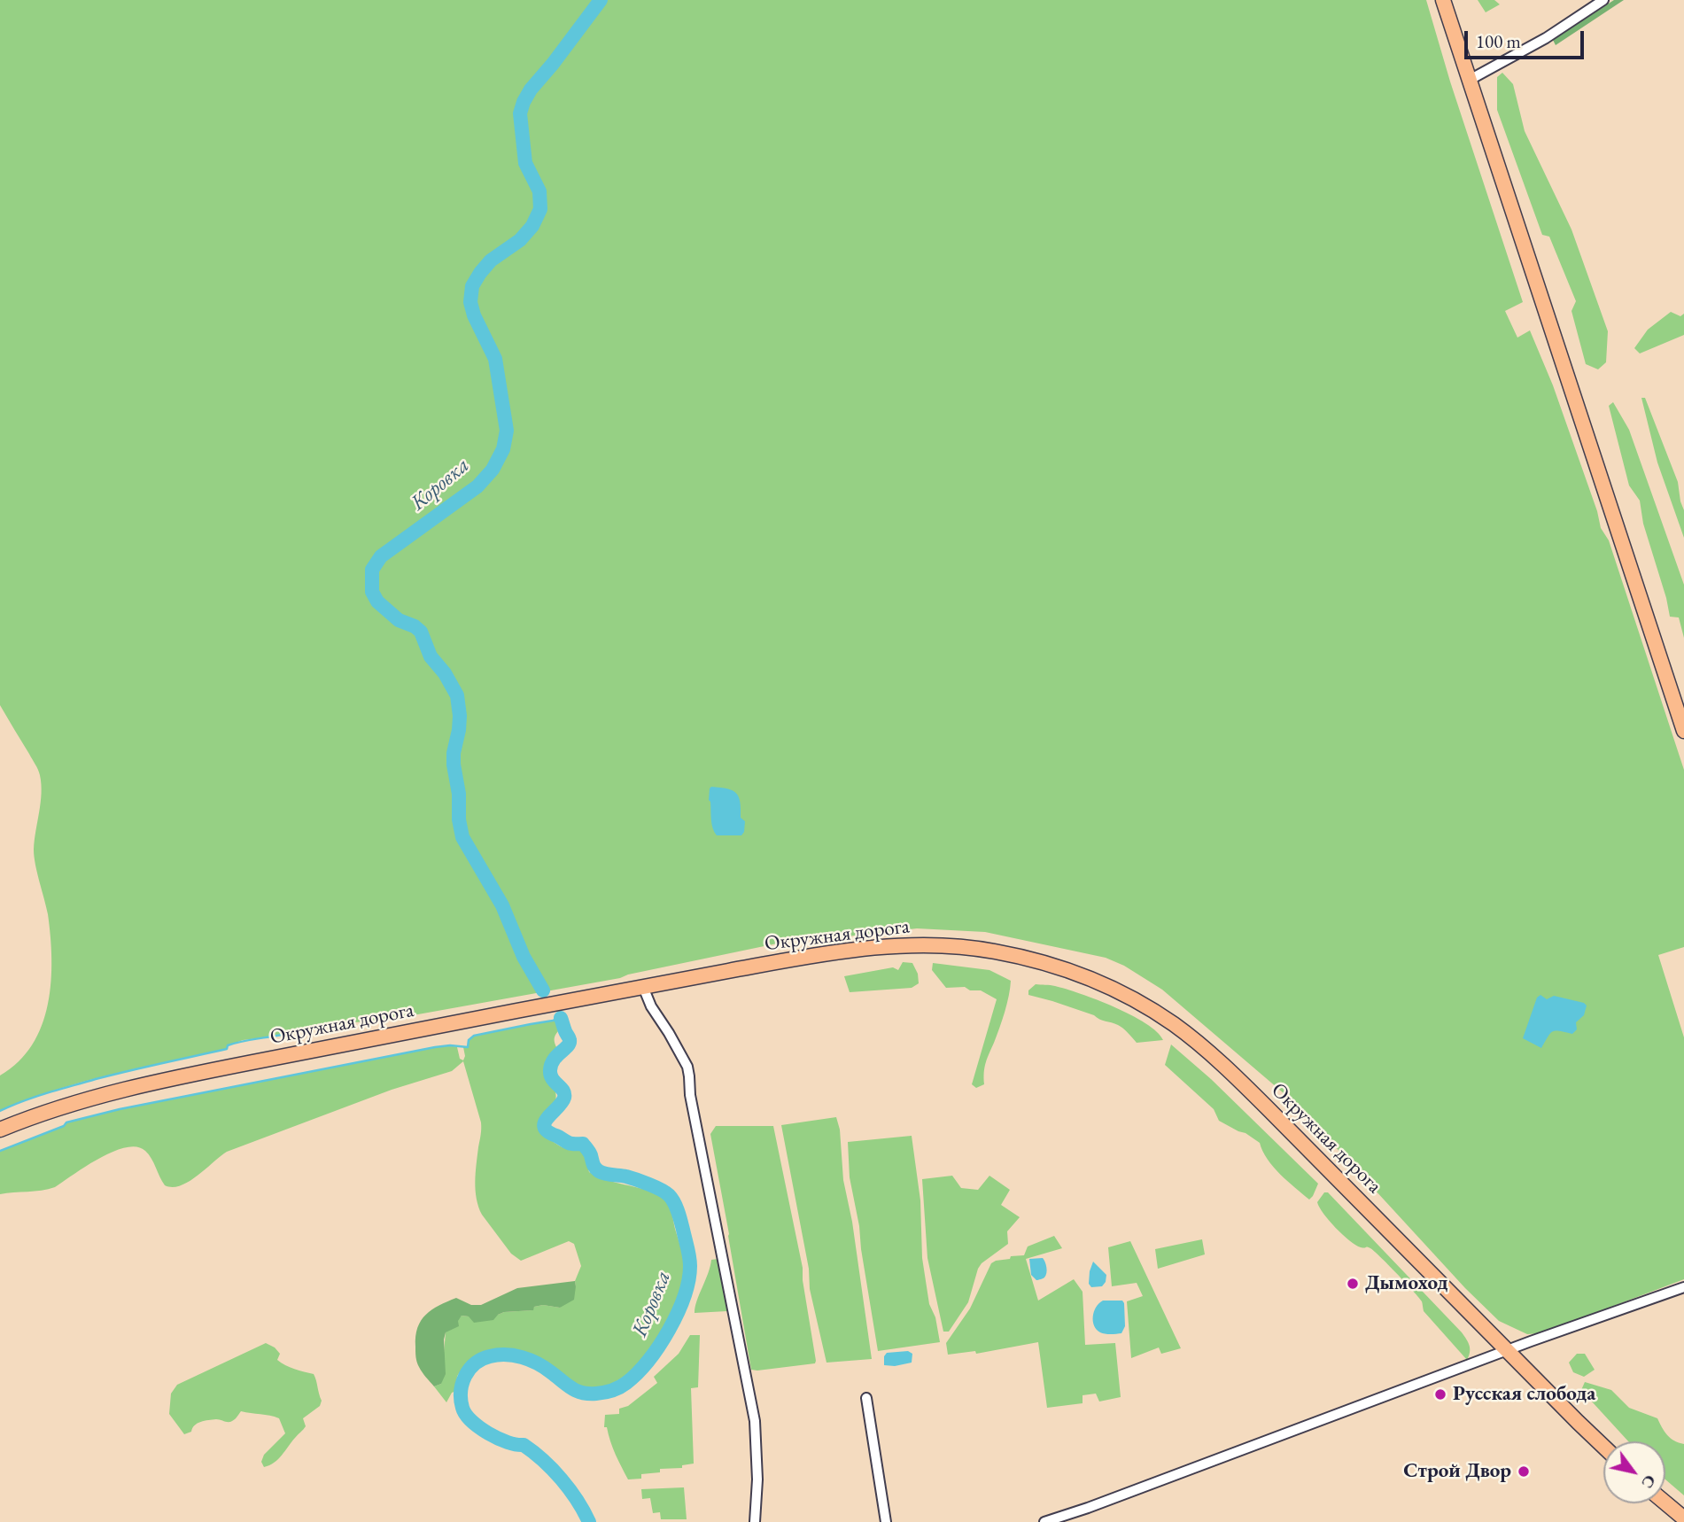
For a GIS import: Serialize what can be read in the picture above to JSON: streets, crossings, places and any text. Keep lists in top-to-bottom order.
{
  "streets": {
    "main road": ["Окружная дорога"]
  },
  "water": ["Коровка"],
  "places": ["Дымоход", "Русская слобода", "Строй Двор"],
  "scale_bar": "100 m",
  "north": "bottom right"
}
